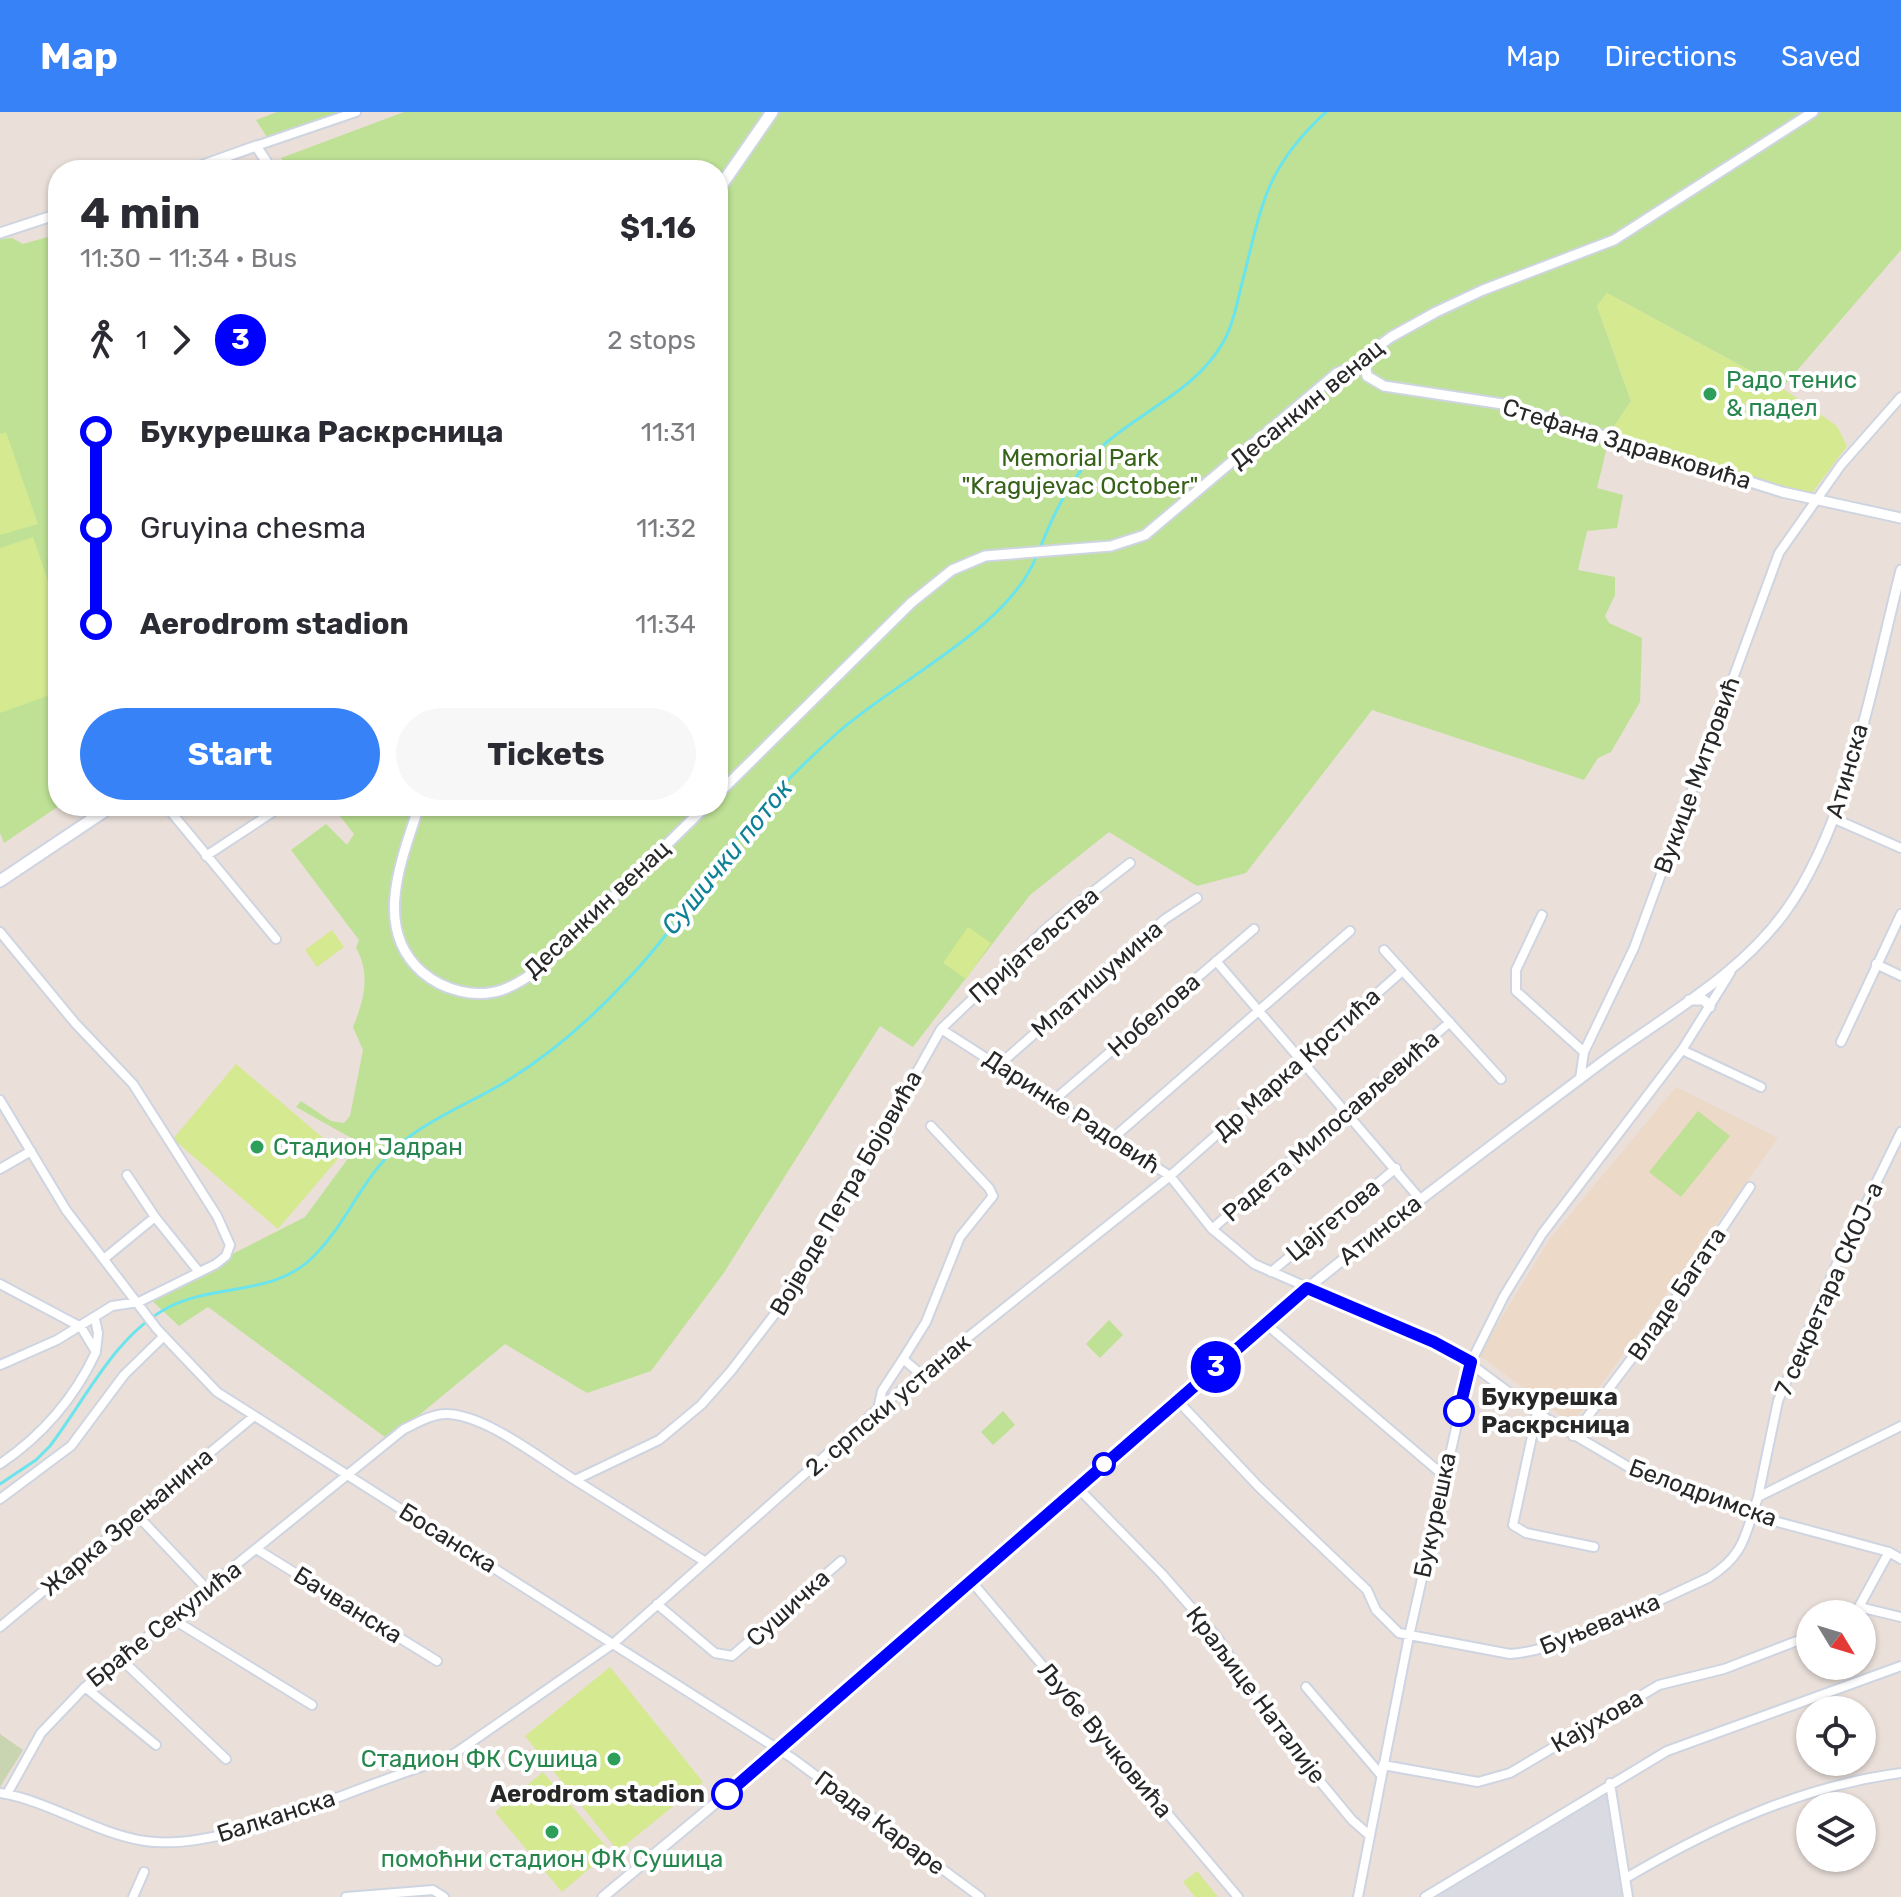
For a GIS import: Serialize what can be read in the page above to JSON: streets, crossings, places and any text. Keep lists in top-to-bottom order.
{
  "streets": {
    "street": [
      "Десанкин венац",
      "Стефана Здравковића",
      "Атинска",
      "Вукице Митровић",
      "Пријатељства",
      "Млатишумина",
      "Нобелова",
      "Др Марка Крстића",
      "Даринке Радовић",
      "Радета Милосављевића",
      "Војводе Петра Бојовића",
      "Цајгетова",
      "7 секретара СКОЈ-а",
      "Владе Багата",
      "2. српски устанак",
      "Белодримска",
      "Букурешка",
      "Жарка Зрењанина",
      "Босанска",
      "Бачванска",
      "Сушичка",
      "Браће Секулића",
      "Буњевачка",
      "Краљице Наталије",
      "Кајухова",
      "Љубе Вучковића",
      "Балканска",
      "Града Караре"
    ]
  },
  "crossings": [
    ["Десанкин венац", "Стефана Здравковића"],
    ["Стефана Здравковића", "Вукице Митровић"],
    ["Атинска", "Вукице Митровић"],
    ["Атинска", "Даринке Радовић"],
    ["Атинска", "Белодримска"],
    ["Атинска", "Букурешка"],
    ["Атинска", "Босанска"],
    ["Атинска", "Краљице Наталије"],
    ["Атинска", "Љубе Вучковића"],
    ["Атинска", "Града Караре"],
    ["Пријатељства", "Даринке Радовић"],
    ["Пријатељства", "Војводе Петра Бојовића"],
    ["Млатишумина", "Даринке Радовић"],
    ["Нобелова", "Даринке Радовић"],
    ["Др Марка Крстића", "Даринке Радовић"],
    ["Др Марка Крстића", "2. српски устанак"],
    ["Даринке Радовић", "Радета Милосављевића"],
    ["Даринке Радовић", "Војводе Петра Бојовића"],
    ["Даринке Радовић", "Цајгетова"],
    ["Даринке Радовић", "2. српски устанак"],
    ["Даринке Радовић", "Белодримска"],
    ["7 секретара СКОЈ-а", "Белодримска"],
    ["7 секретара СКОЈ-а", "Буњевачка"],
    ["Владе Багата", "Белодримска"],
    ["2. српски устанак", "Босанска"],
    ["2. српски устанак", "Сушичка"],
    ["2. српски устанак", "Балканска"],
    ["Белодримска", "Букурешка"],
    ["Белодримска", "Буњевачка"],
    ["Букурешка", "Буњевачка"],
    ["Букурешка", "Краљице Наталије"],
    ["Букурешка", "Кајухова"],
    ["Жарка Зрењанина", "Босанска"],
    ["Босанска", "Браће Секулића"],
    ["Босанска", "Балканска"],
    ["Босанска", "Града Караре"],
    ["Бачванска", "Браће Секулића"],
    ["Браће Секулића", "Балканска"]
  ],
  "water": ["Сушички поток"],
  "parks": ["Memorial Park \"Kragujevac October\""],
  "places": [
    "Радо тенис & падел",
    "Стадион Јадран",
    "Букурешка Раскрсница",
    "Стадион ФК Сушица",
    "Aerodrom stadion",
    "помоћни стадион ФК Сушица"
  ],
  "lines": ["bus line 3"],
  "north": "bottom right",
  "page": {
    "header": "Map",
    "nav": ["Map", "Directions", "Saved"],
    "on_map": "3",
    "heading": ["4 min", "11:30 – 11:34 · Bus", "$1.16"],
    "legs": ["1", "3", "2 stops"],
    "list": [
      {
        "name": "Букурешка Раскрсница",
        "value": "11:31"
      },
      {
        "name": "Gruyina chesma",
        "value": "11:32"
      },
      {
        "name": "Aerodrom stadion",
        "value": "11:34"
      }
    ],
    "buttons": ["Start", "Tickets"]
  }
}
